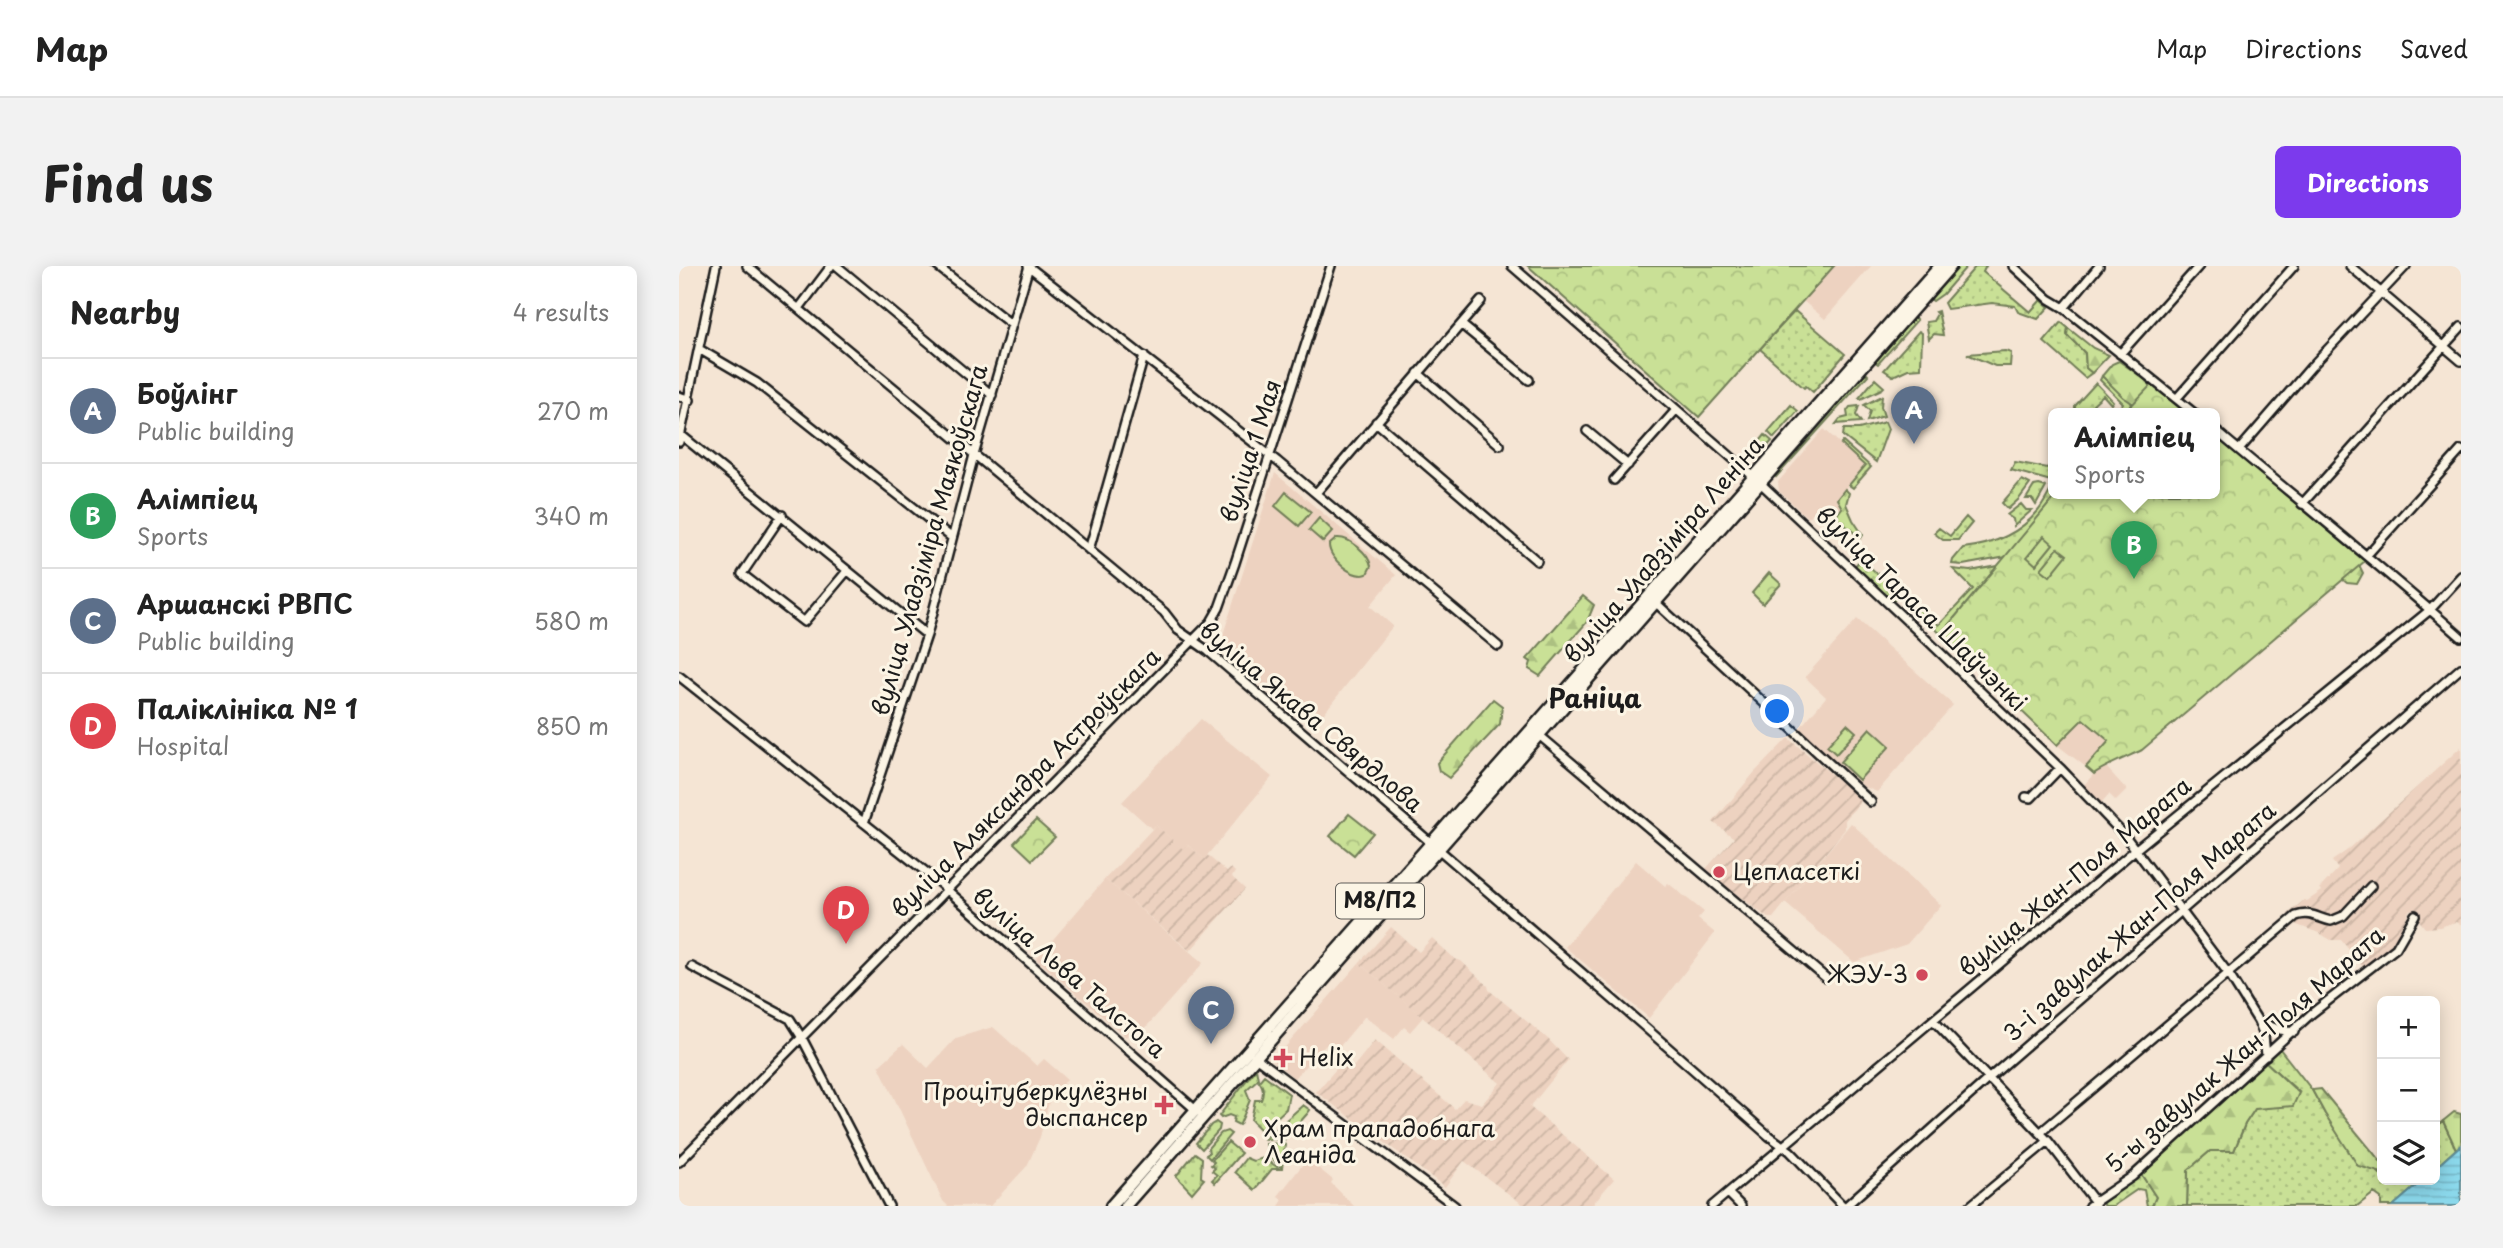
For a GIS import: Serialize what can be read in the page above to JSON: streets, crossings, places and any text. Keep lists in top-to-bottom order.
{
  "streets": {
    "main road": ["вуліца Уладзіміра Леніна", "М8/П2"],
    "street": [
      "вуліца 1 Мая",
      "вуліца Уладзіміра Маякоўскага",
      "вуліца Тараса Шаўчэнкі",
      "вуліца Якава Свярдлова",
      "вуліца Аляксандра Астроўскага",
      "вуліца Жан-Поля Марата",
      "3-і завулак Жан-Поля Марата",
      "вуліца Льва Талстога",
      "5-ы завулак Жан-Поля Марата"
    ]
  },
  "crossings": [
    ["вуліца 1 Мая", "вуліца Якава Свярдлова"],
    ["вуліца 1 Мая", "вуліца Аляксандра Астроўскага"],
    ["вуліца Уладзіміра Маякоўскага", "вуліца Якава Свярдлова"],
    ["вуліца Уладзіміра Маякоўскага", "вуліца Льва Талстога"],
    ["вуліца Уладзіміра Леніна", "вуліца Тараса Шаўчэнкі"],
    ["вуліца Уладзіміра Леніна", "вуліца Якава Свярдлова"],
    ["вуліца Уладзіміра Леніна", "вуліца Льва Талстога"],
    ["вуліца Тараса Шаўчэнкі", "вуліца Жан-Поля Марата"],
    ["вуліца Тараса Шаўчэнкі", "3-і завулак Жан-Поля Марата"],
    ["вуліца Тараса Шаўчэнкі", "5-ы завулак Жан-Поля Марата"],
    ["вуліца Якава Свярдлова", "вуліца Аляксандра Астроўскага"],
    ["вуліца Якава Свярдлова", "вуліца Жан-Поля Марата"],
    ["вуліца Якава Свярдлова", "3-і завулак Жан-Поля Марата"],
    ["вуліца Аляксандра Астроўскага", "вуліца Льва Талстога"]
  ],
  "districts": ["Раніца"],
  "places": {
    "other": ["Цепласеткі", "ЖЭУ-3", "Храм прападобнага Леаніда"],
    "health": ["Helix", "Процітуберкулёзны дыспансер"]
  },
  "page": {
    "header": "Map",
    "nav": ["Map", "Directions", "Saved"],
    "title": "Find us",
    "buttons": "Directions",
    "heading": ["Nearby", "4 results"],
    "list": [
      {
        "mark": "A",
        "name": "Боўлінг",
        "note": "Public building",
        "value": "270 m"
      },
      {
        "mark": "B",
        "name": "Алімпіец",
        "note": "Sports",
        "value": "340 m"
      },
      {
        "mark": "C",
        "name": "Аршанскі РВПС",
        "note": "Public building",
        "value": "580 m"
      },
      {
        "mark": "D",
        "name": "Паліклініка № 1",
        "note": "Hospital",
        "value": "850 m"
      }
    ],
    "pins": [
      "A",
      "B",
      "D",
      "C"
    ],
    "popup": ["Алімпіец", "Sports"],
    "map_buttons": ["+", "−"]
  }
}
